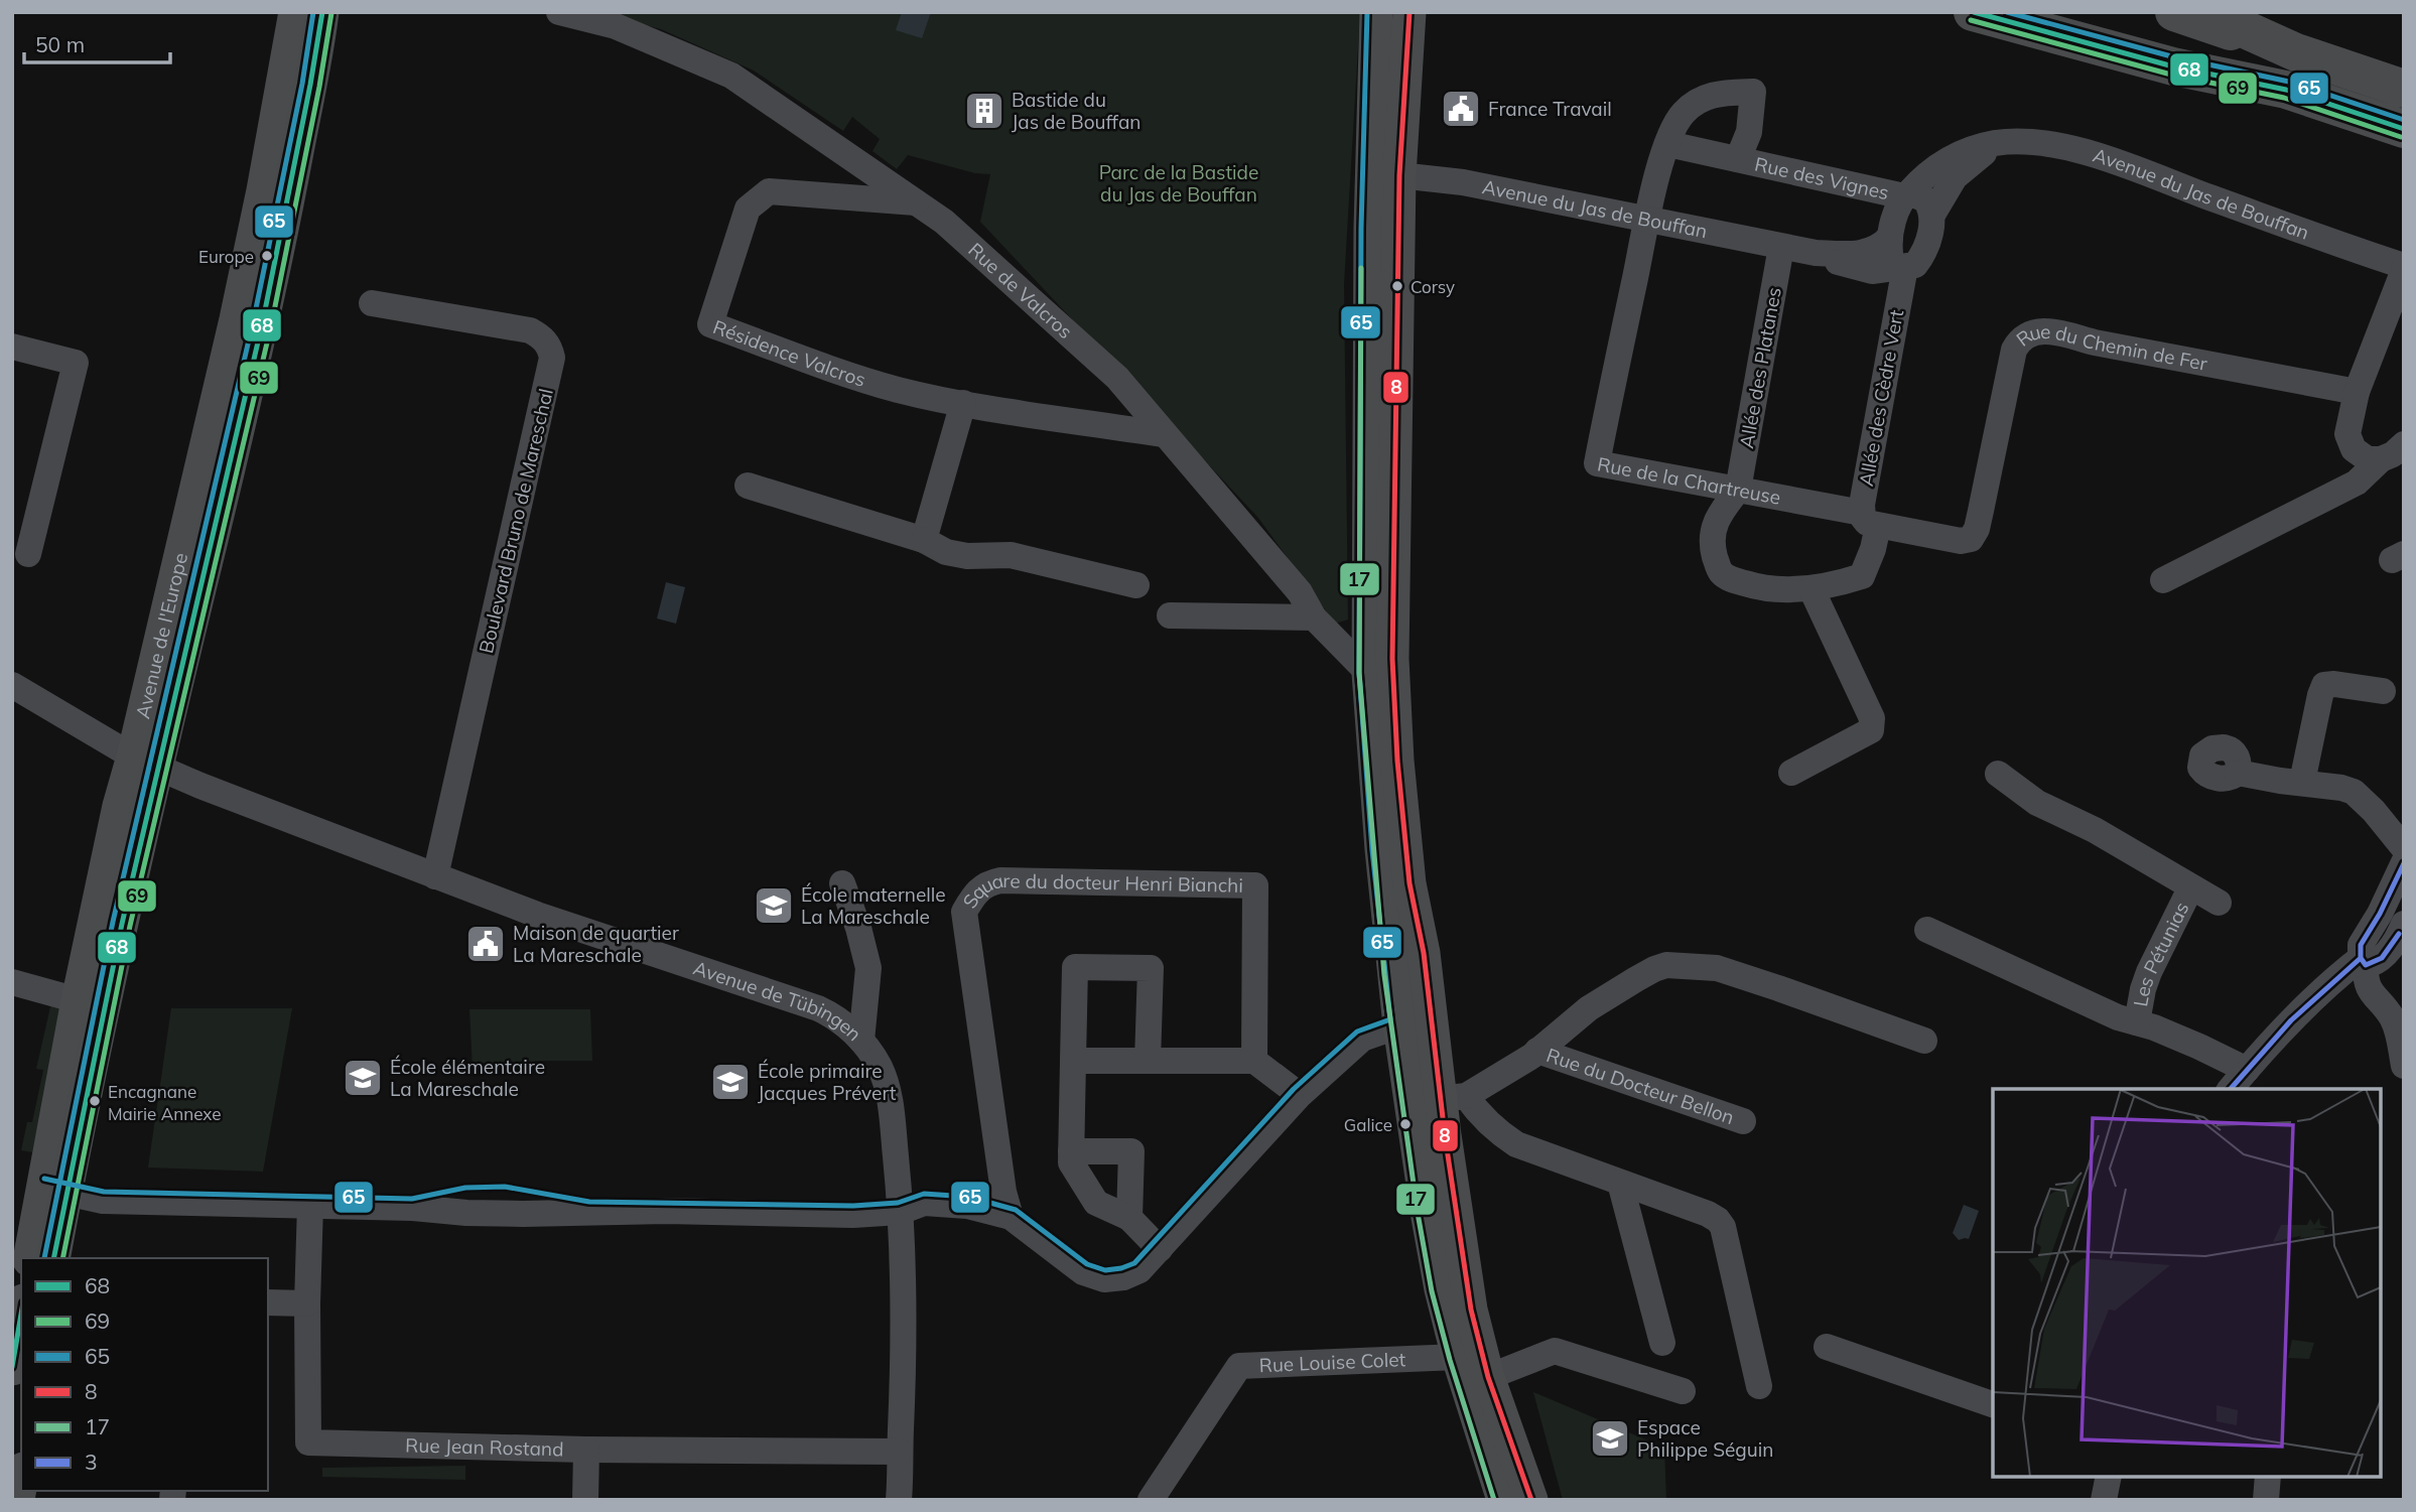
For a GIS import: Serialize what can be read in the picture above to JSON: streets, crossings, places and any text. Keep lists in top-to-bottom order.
{
  "streets": {
    "main road": ["Avenue de l'Europe"],
    "street": [
      "Rue des Vignes",
      "Avenue du Jas de Bouffan",
      "Rue de Valcros",
      "Résidence Valcros",
      "Rue du Chemin de Fer",
      "Allée des Platanes",
      "Allée des Cèdre Vert",
      "Rue de la Chartreuse",
      "Boulevard Bruno de Mareschal",
      "Square du docteur Henri Bianchi",
      "Les Pétunias",
      "Avenue de Tübingen",
      "Rue du Docteur Bellon",
      "Rue Louise Colet",
      "Rue Jean Rostand"
    ]
  },
  "crossings": [
    ["Rue des Vignes", "Avenue du Jas de Bouffan"],
    ["Rue des Vignes", "Rue de la Chartreuse"],
    ["Avenue du Jas de Bouffan", "Allée des Platanes"],
    ["Avenue du Jas de Bouffan", "Allée des Cèdre Vert"],
    ["Avenue du Jas de Bouffan", "Rue de la Chartreuse"],
    ["Rue de Valcros", "Résidence Valcros"],
    ["Rue du Chemin de Fer", "Allée des Cèdre Vert"],
    ["Rue du Chemin de Fer", "Rue de la Chartreuse"],
    ["Allée des Platanes", "Rue de la Chartreuse"],
    ["Allée des Cèdre Vert", "Rue de la Chartreuse"],
    ["Boulevard Bruno de Mareschal", "Avenue de Tübingen"],
    ["Avenue de l'Europe", "Avenue de Tübingen"],
    ["Avenue de Tübingen", "Rue Jean Rostand"]
  ],
  "parks": ["Parc de la Bastide du Jas de Bouffan"],
  "places": {
    "public building": ["France Travail", "Maison de quartier La Mareschale"],
    "building": ["Bastide du Jas de Bouffan"],
    "other": [
      "Europe",
      "Corsy",
      "Encagnane Mairie Annexe",
      "Galice"
    ],
    "school or university": [
      "École maternelle La Mareschale",
      "École élémentaire La Mareschale",
      "École primaire Jacques Prévert",
      "Espace Philippe Séguin"
    ]
  },
  "lines": [
    "transit line 68",
    "transit line 65",
    "transit line 8",
    "transit line 69",
    "transit line 17",
    "transit line 3"
  ],
  "legend": [
    "68",
    "69",
    "65",
    "8",
    "17",
    "3"
  ],
  "scale_bar": "50 m"
}
